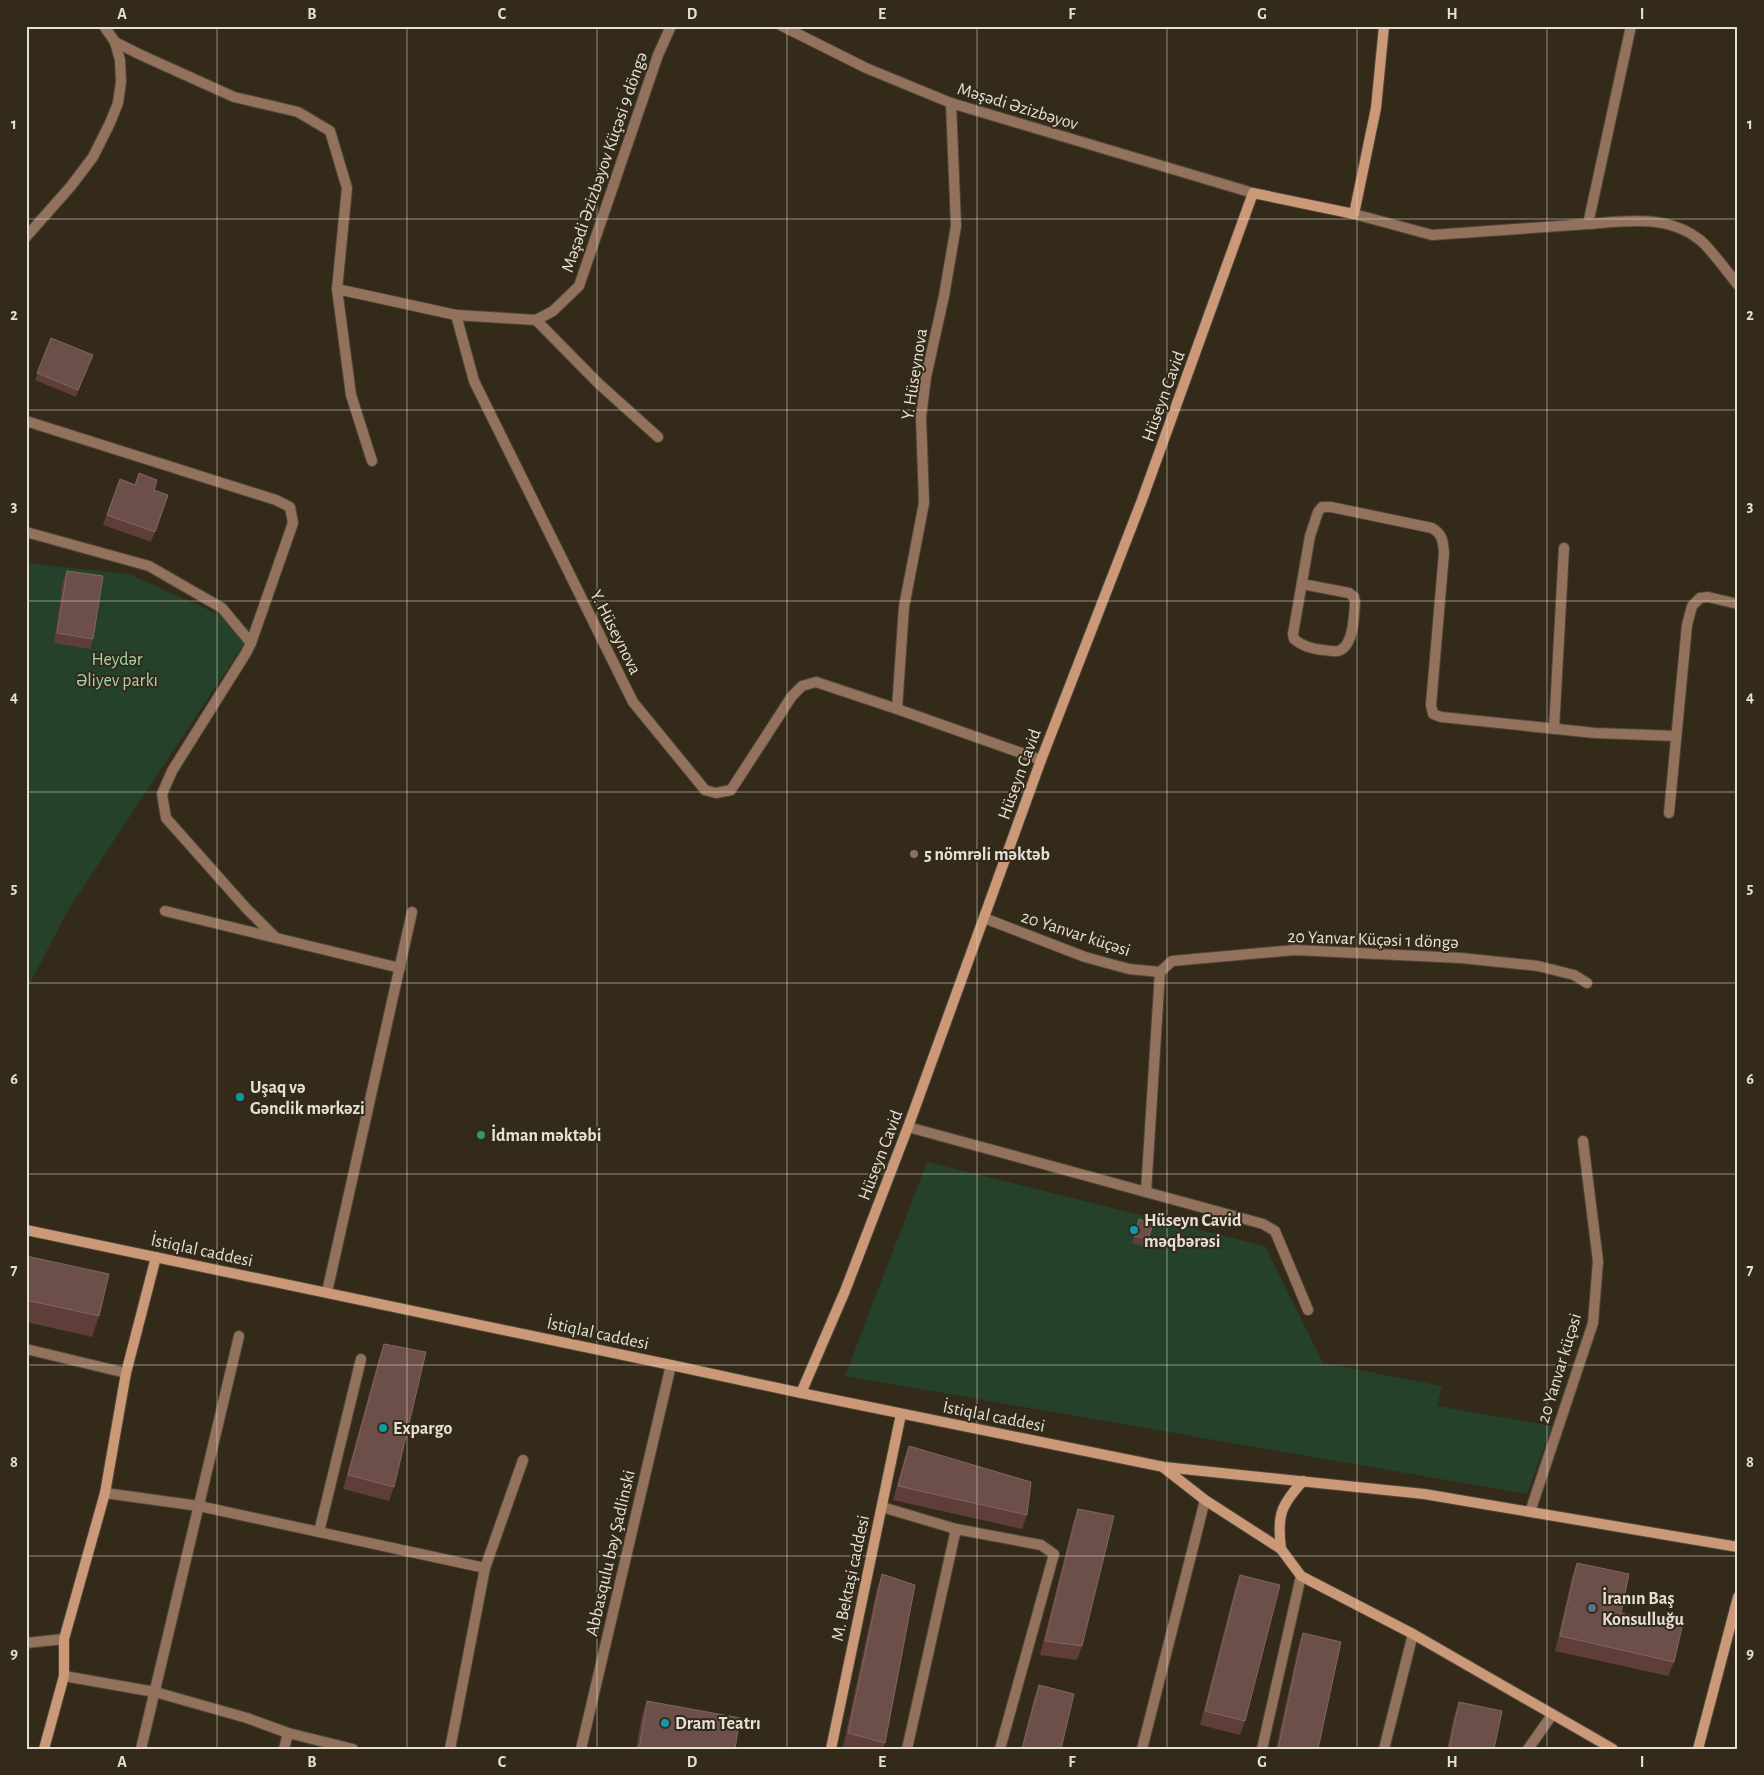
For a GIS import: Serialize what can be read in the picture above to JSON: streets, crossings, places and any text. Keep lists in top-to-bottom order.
{
  "streets": {
    "main road": ["Hüseyn Cavid", "İstiqlal caddesi", "M. Bektaşi caddesi"],
    "street": [
      "Məşədi Əzizbəyov",
      "Məşədi Əzizbəyov Küçəsi 9 döngə",
      "Y. Hüseynova",
      "20 Yanvar küçəsi",
      "20 Yanvar Küçəsi 1 döngə",
      "Abbasqulu bəy Şadlinski"
    ]
  },
  "crossings": [
    ["Məşədi Əzizbəyov", "Y. Hüseynova"],
    ["Məşədi Əzizbəyov", "Hüseyn Cavid"],
    ["Y. Hüseynova", "Hüseyn Cavid"],
    ["Hüseyn Cavid", "20 Yanvar küçəsi"],
    ["Hüseyn Cavid", "İstiqlal caddesi"],
    ["20 Yanvar küçəsi", "20 Yanvar Küçəsi 1 döngə"],
    ["20 Yanvar küçəsi", "İstiqlal caddesi"],
    ["İstiqlal caddesi", "Abbasqulu bəy Şadlinski"],
    ["İstiqlal caddesi", "M. Bektaşi caddesi"]
  ],
  "parks": ["Heydər Əliyev parkı"],
  "places": [
    "5 nömrəli məktəb",
    "Uşaq və Gənclik mərkəzi",
    "İdman məktəbi",
    "Hüseyn Cavid məqbərəsi",
    "Expargo",
    "İranın Baş Konsulluğu",
    "Dram Teatrı"
  ],
  "grid": {
    "columns": [
      "A",
      "B",
      "C",
      "D",
      "E",
      "F",
      "G",
      "H",
      "I"
    ],
    "rows": [
      "1",
      "2",
      "3",
      "4",
      "5",
      "6",
      "7",
      "8",
      "9"
    ]
  }
}
